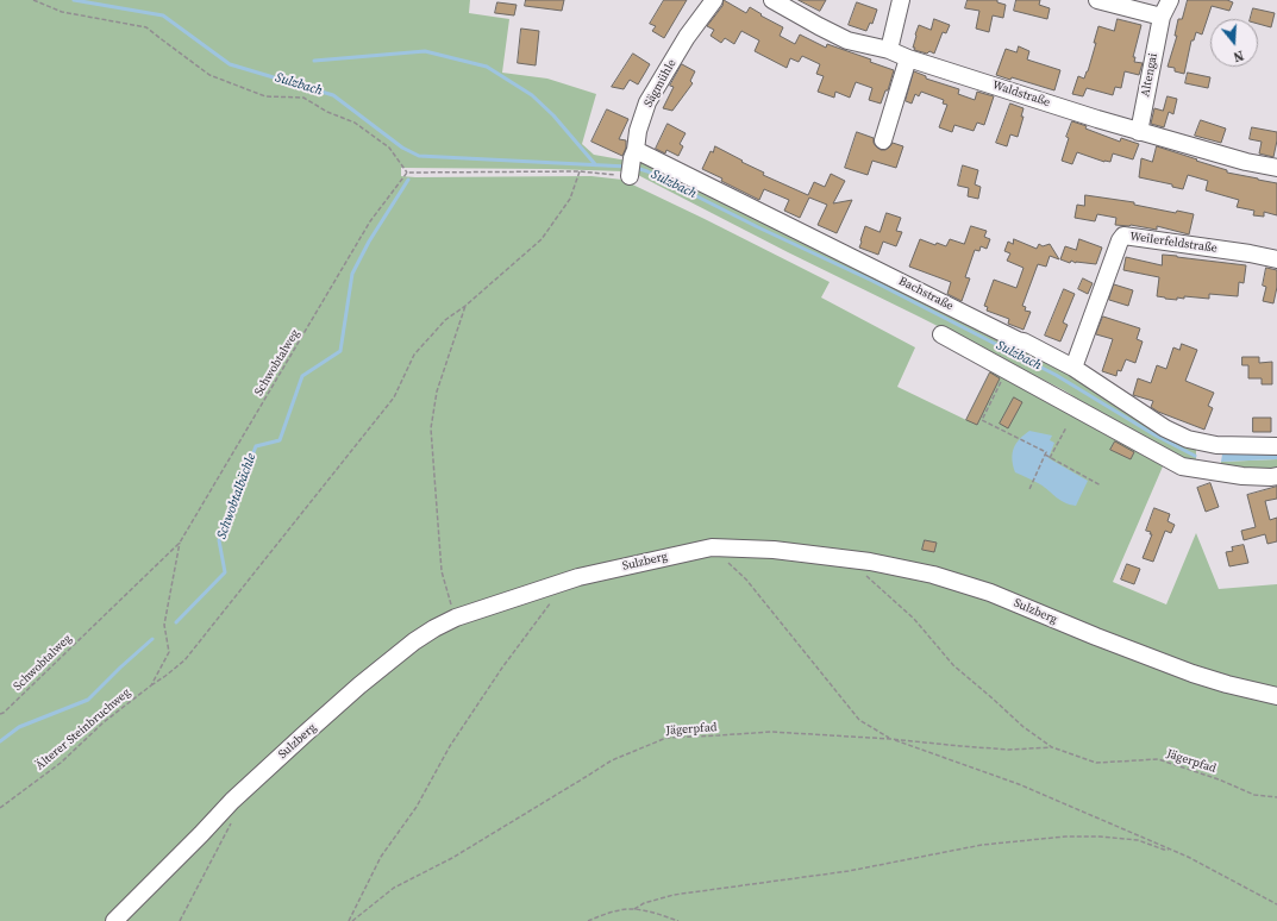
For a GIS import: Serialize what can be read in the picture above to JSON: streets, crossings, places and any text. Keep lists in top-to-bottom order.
{
  "streets": {
    "street": [
      "Altengai",
      "Sägmühle",
      "Waldstraße",
      "Weilerfeldstraße",
      "Bachstraße",
      "Sulzberg"
    ],
    "path": ["Schwobtalweg", "Älterer Steinbruchweg", "Jägerpfad"]
  },
  "crossings": [
    ["Altengai", "Waldstraße"],
    ["Sägmühle", "Bachstraße"],
    ["Weilerfeldstraße", "Bachstraße"],
    ["Schwobtalweg", "Älterer Steinbruchweg"]
  ],
  "water": ["Sulzbach", "Schwobtalbächle"],
  "north": "bottom"
}
